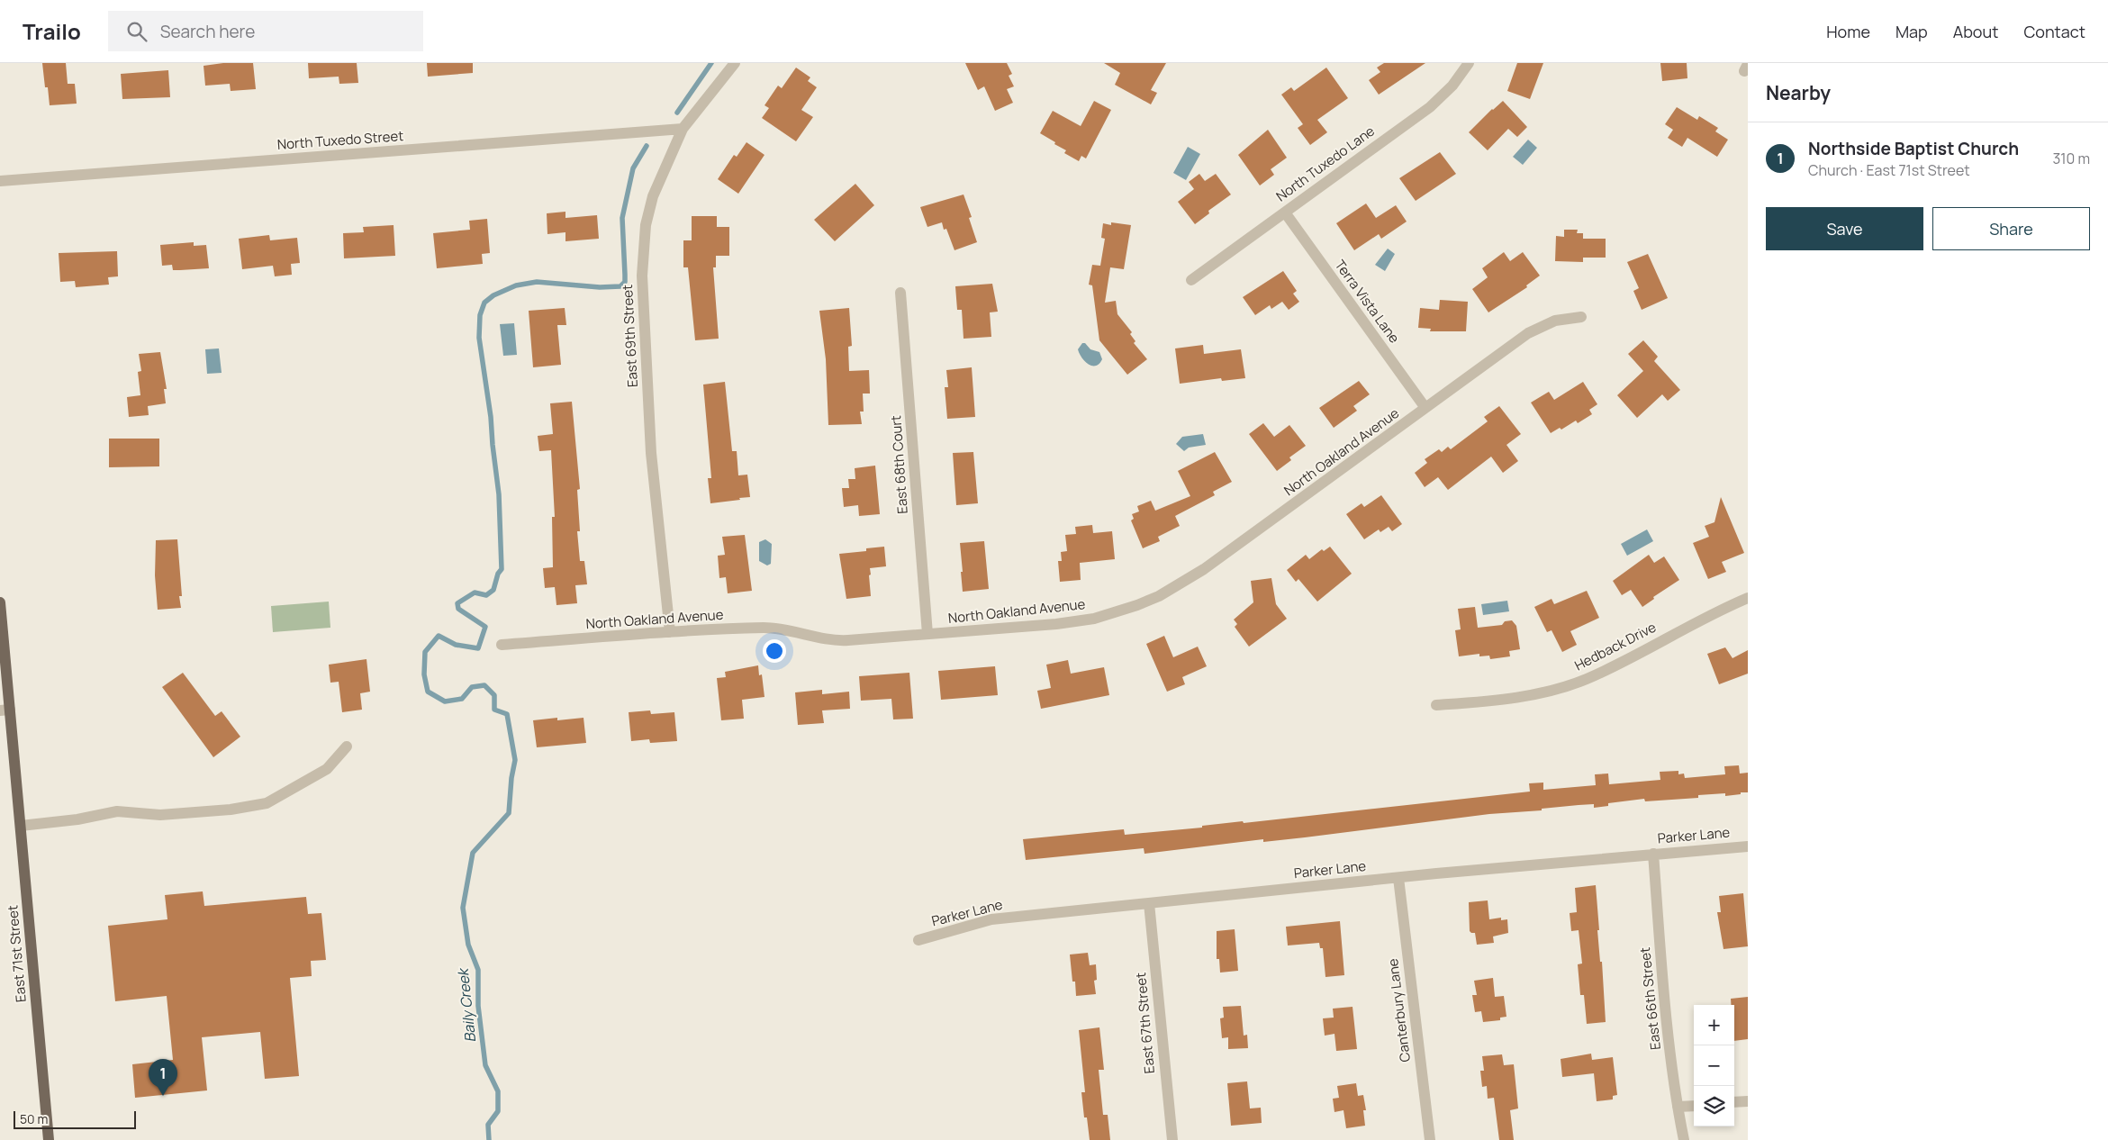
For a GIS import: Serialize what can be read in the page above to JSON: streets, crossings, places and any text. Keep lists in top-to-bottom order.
{
  "streets": {
    "main road": ["East 71st Street"],
    "street": [
      "North Tuxedo Street",
      "North Tuxedo Lane",
      "Terra Vista Lane",
      "East 69th Street",
      "North Oakland Avenue",
      "East 68th Court",
      "Hedback Drive",
      "Parker Lane",
      "East 66th Street",
      "Canterbury Lane",
      "East 67th Street"
    ]
  },
  "crossings": [
    ["North Tuxedo Street", "East 69th Street"],
    ["North Tuxedo Lane", "Terra Vista Lane"],
    ["Terra Vista Lane", "North Oakland Avenue"],
    ["East 69th Street", "North Oakland Avenue"],
    ["North Oakland Avenue", "East 68th Court"],
    ["Parker Lane", "East 66th Street"],
    ["Parker Lane", "Canterbury Lane"],
    ["Parker Lane", "East 67th Street"]
  ],
  "water": ["Baily Creek"],
  "scale_bar": "50 m",
  "page": {
    "header": "Trailo",
    "search": "Search here",
    "nav": [
      "Home",
      "Map",
      "About",
      "Contact"
    ],
    "heading": "Nearby",
    "list": [
      {
        "mark": "1",
        "name": "Northside Baptist Church",
        "note": "Church · East 71st Street",
        "value": "310 m"
      }
    ],
    "buttons": ["Save", "Share"],
    "map_buttons": ["+", "−"],
    "pins": "1",
    "scale": "50 m"
  }
}
